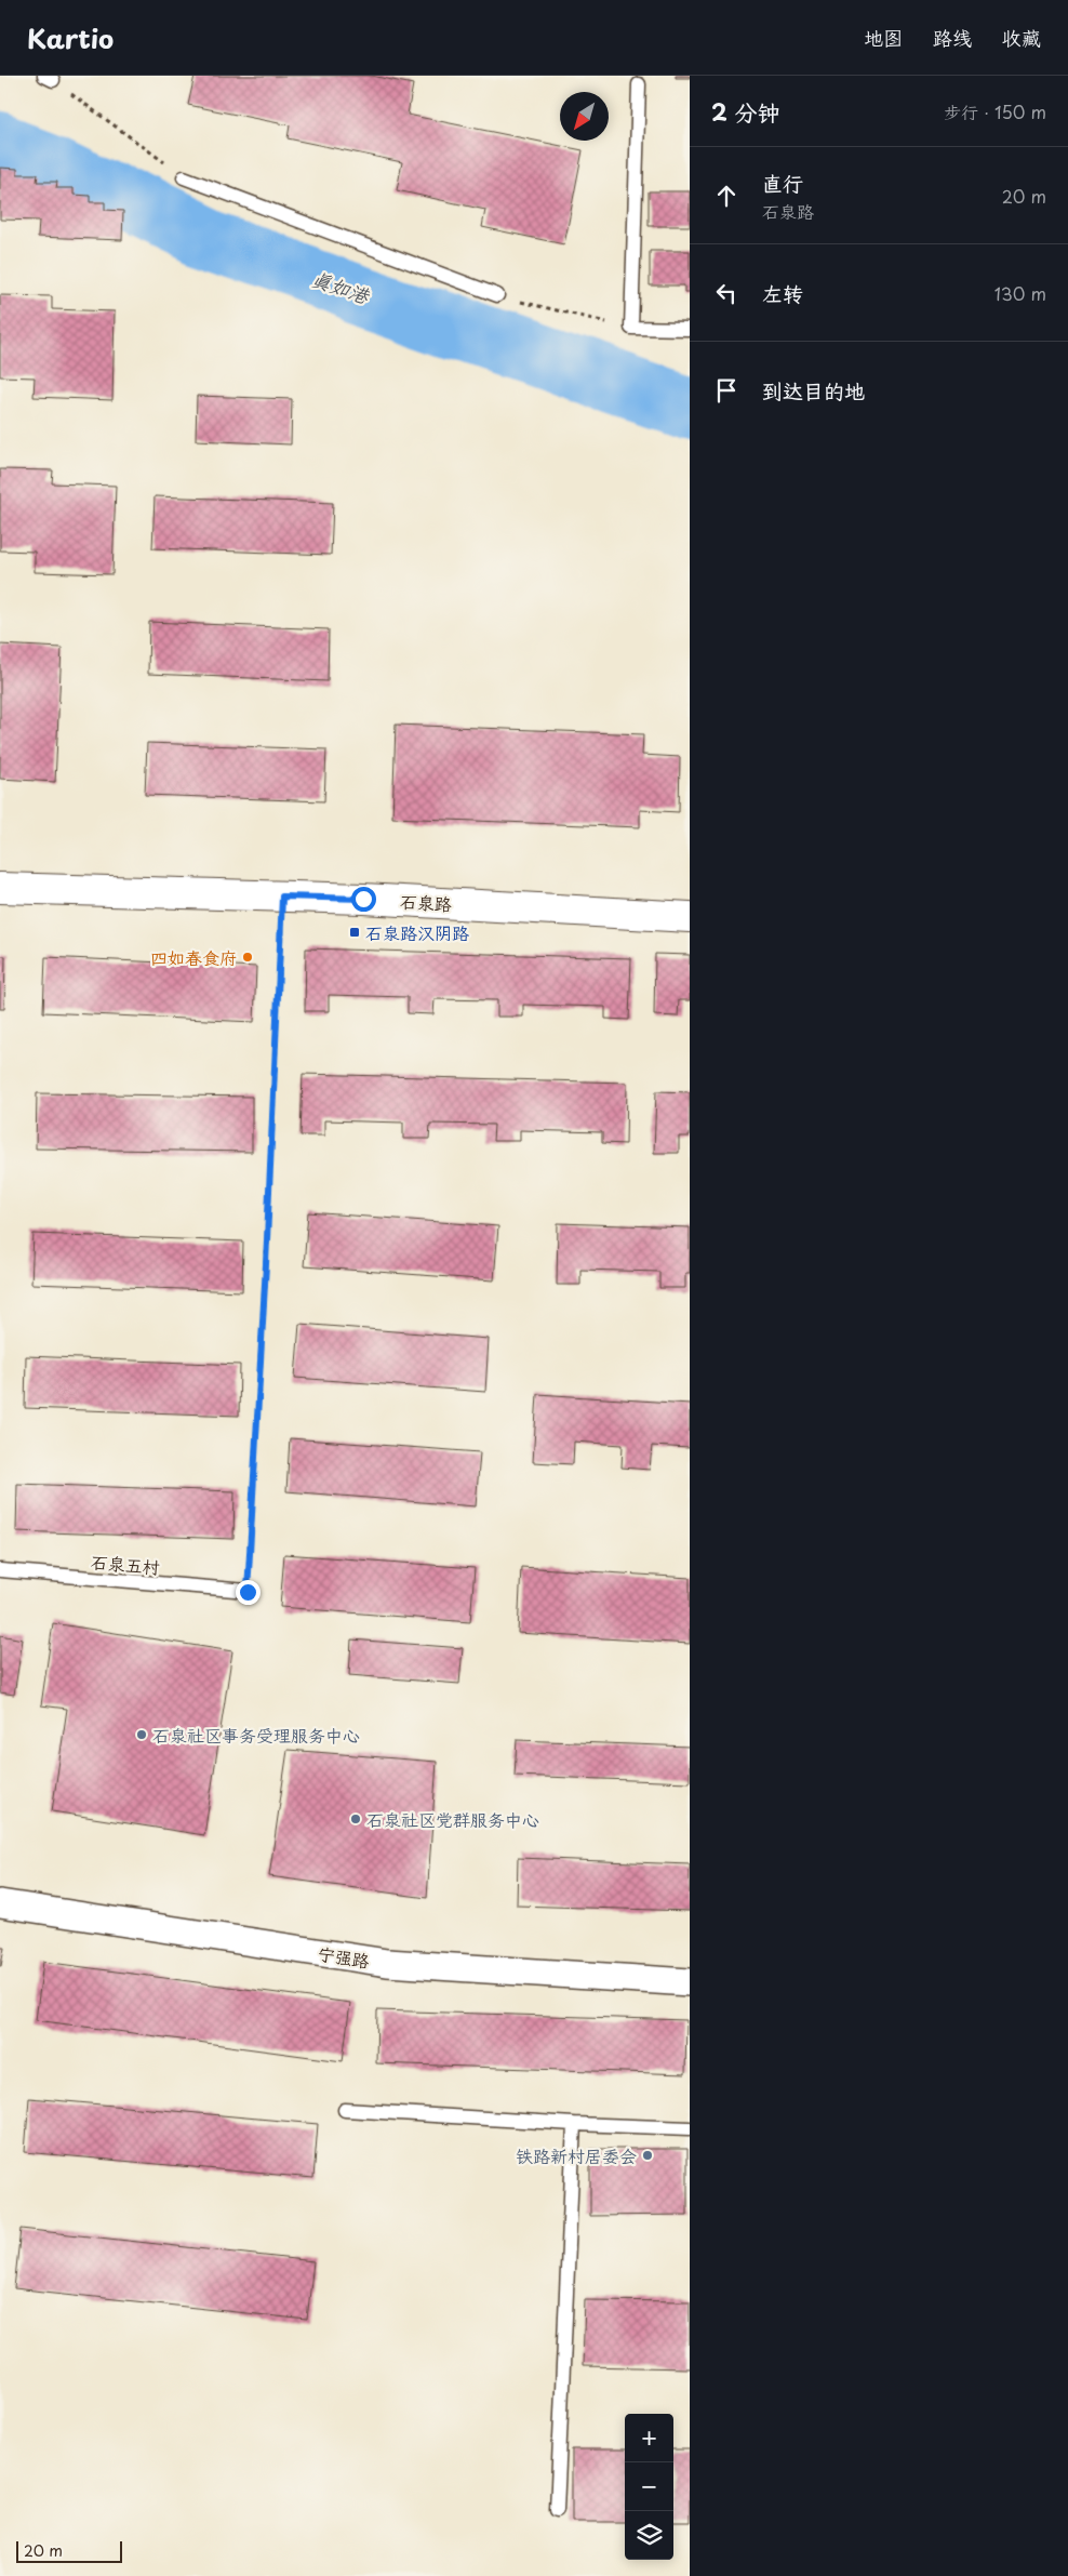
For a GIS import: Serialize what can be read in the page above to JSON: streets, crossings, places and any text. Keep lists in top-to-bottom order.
{
  "streets": {
    "street": ["石泉路", "宁强路"],
    "lane": ["石泉五村"]
  },
  "water": ["真如港"],
  "places": {
    "transit": ["石泉路汉阴路"],
    "other": [
      "四如春食府",
      "石泉社区事务受理服务中心",
      "石泉社区党群服务中心",
      "铁路新村居委会"
    ]
  },
  "scale_bar": "20 m",
  "north": "bottom left",
  "page": {
    "header": "Kartio",
    "nav": ["地图", "路线", "收藏"],
    "heading": ["2 分钟", "步行 · 150 m"],
    "list": [
      ["直行", "石泉路", "20 m"],
      ["左转", "130 m"],
      "到达目的地"
    ],
    "map_buttons": ["+", "−"],
    "scale": "20 m"
  }
}
